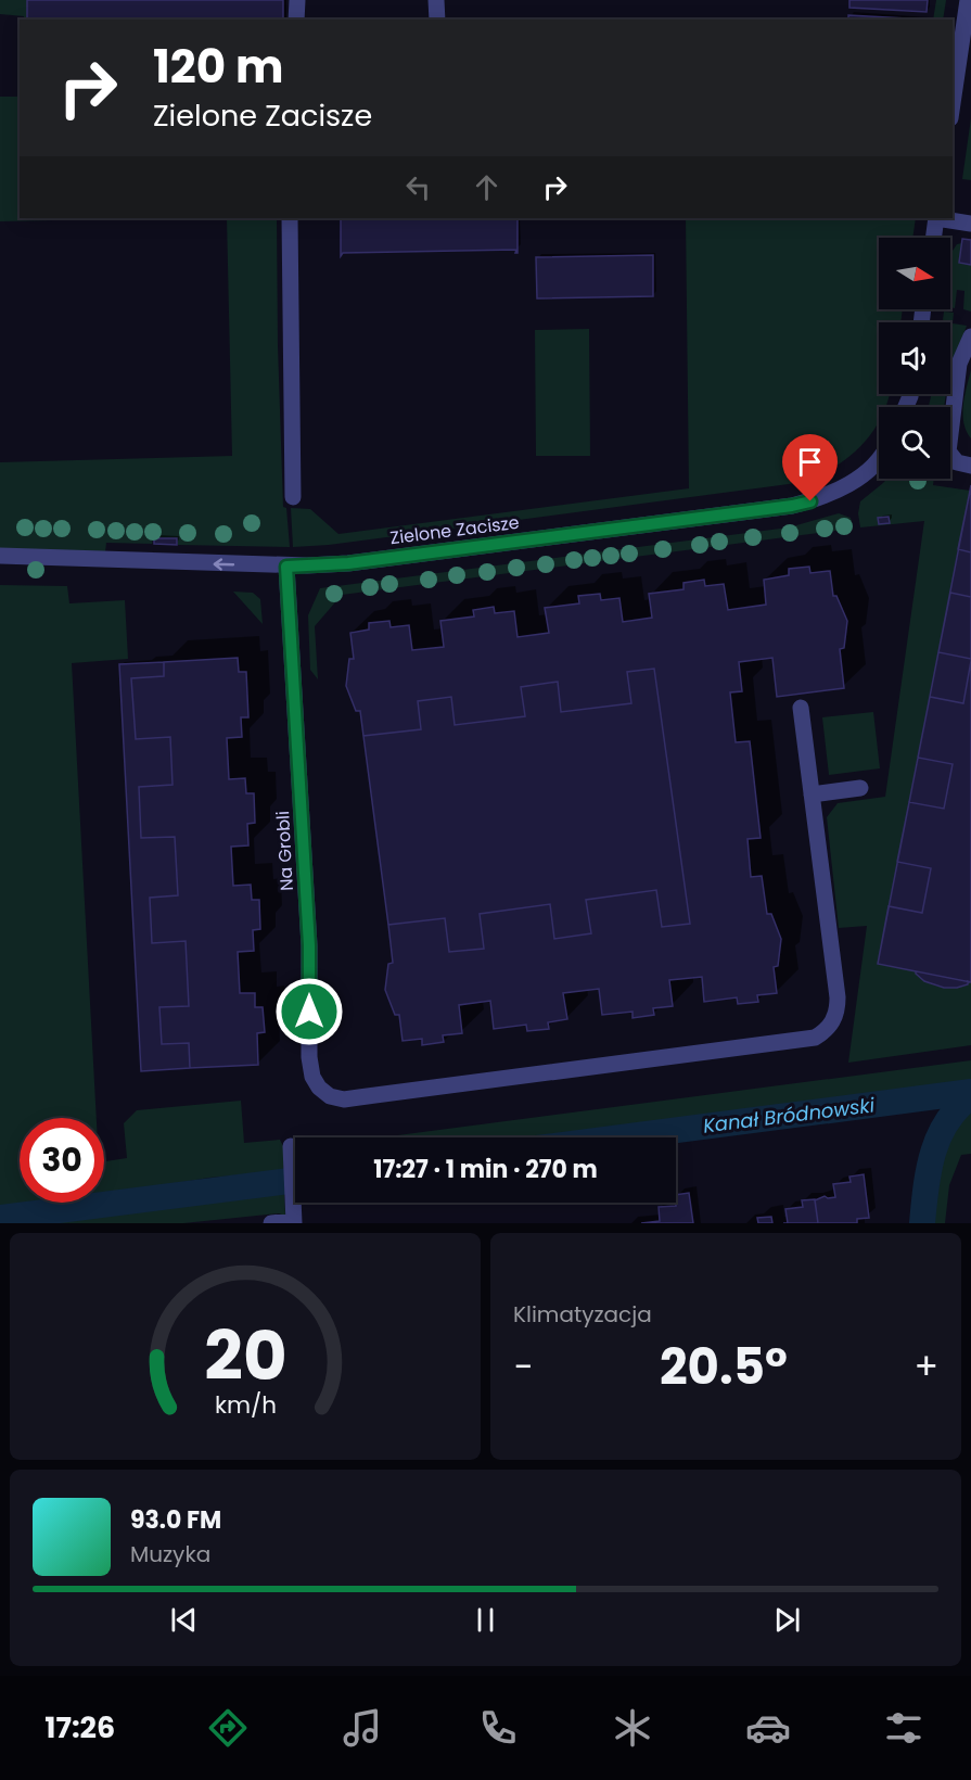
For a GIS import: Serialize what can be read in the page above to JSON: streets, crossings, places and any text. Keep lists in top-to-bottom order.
{
  "streets": {
    "street": ["Zielone Zacisze", "Na Grobli"]
  },
  "crossings": [
    ["Zielone Zacisze", "Na Grobli"]
  ],
  "water": ["Kanał Bródnowski"],
  "north": "right",
  "page": {
    "turn": ["120 m", "Zielone Zacisze"],
    "limit": "30",
    "trip": "17:27 · 1 min · 270 m",
    "tile": "Klimatyzacja",
    "heat": ["−", "20.5°", "+"],
    "song": ["93.0 FM", "Muzyka"],
    "tabs": "17:26",
    "gauge": ["20", "km/h"]
  }
}
